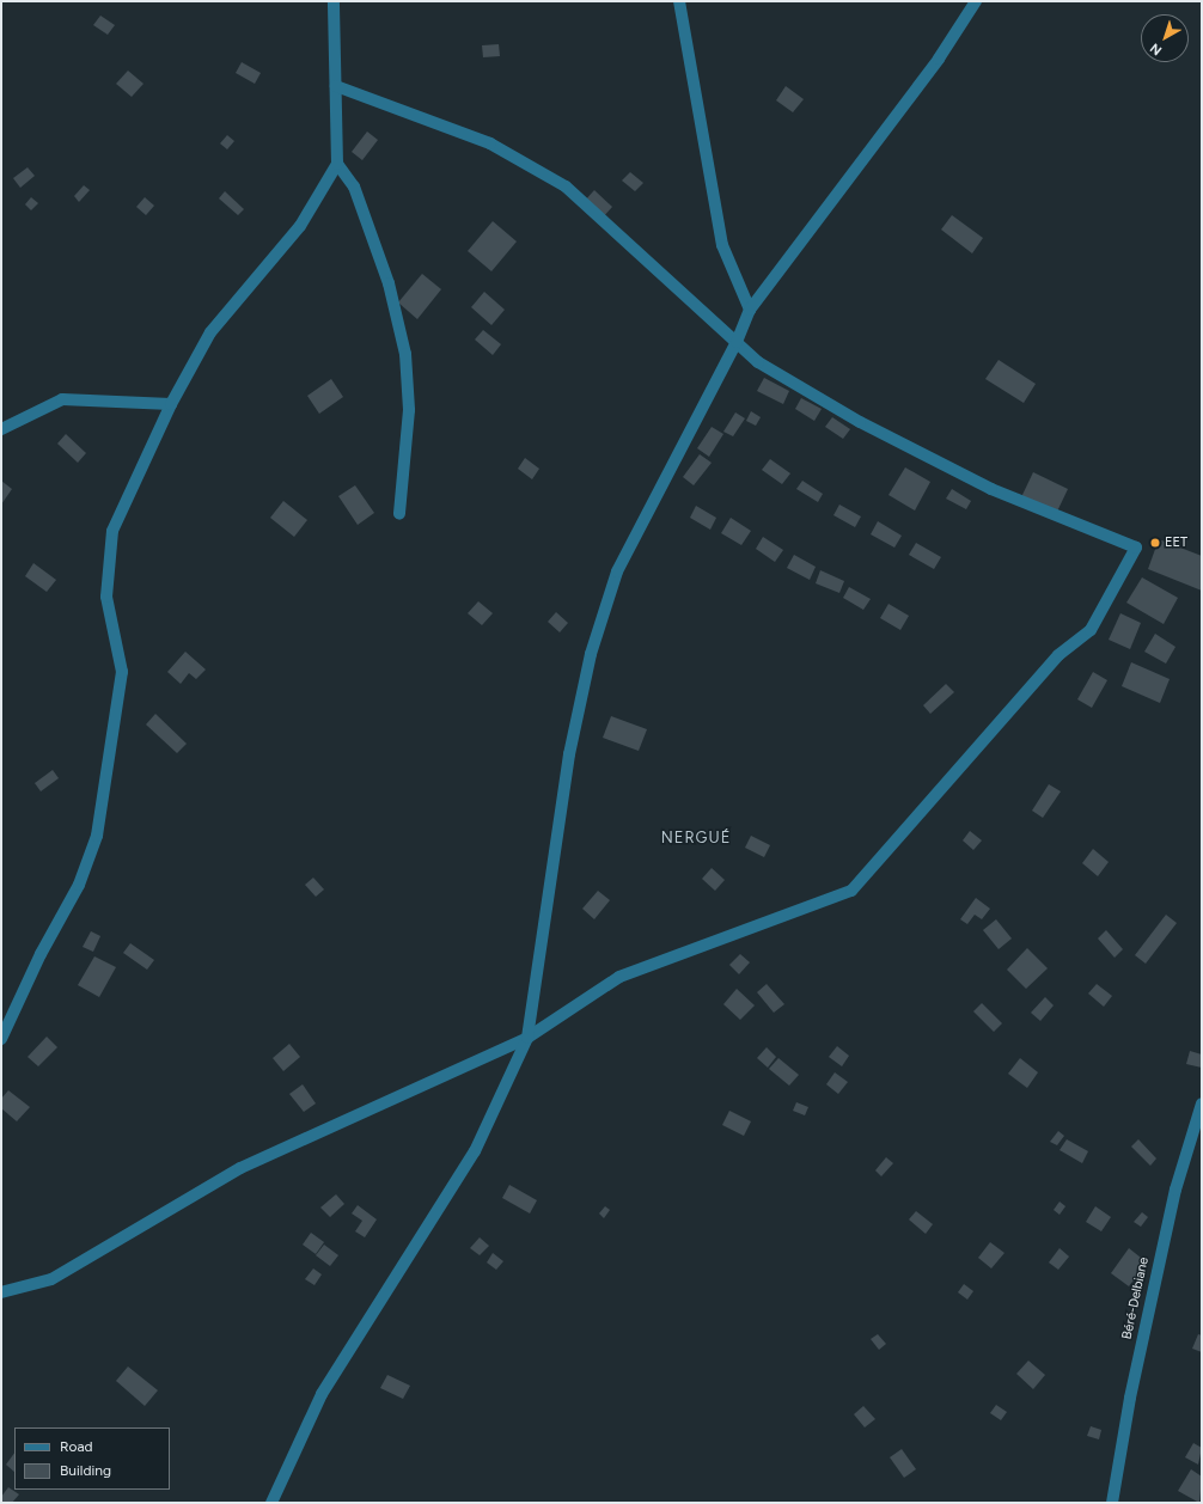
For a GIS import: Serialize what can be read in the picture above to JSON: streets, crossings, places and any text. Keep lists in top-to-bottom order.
{
  "streets": {
    "street": ["Béré-Delbiane"]
  },
  "districts": ["NERGUÉ"],
  "places": ["EET"],
  "legend": ["Road", "Building"],
  "north": "bottom left"
}
